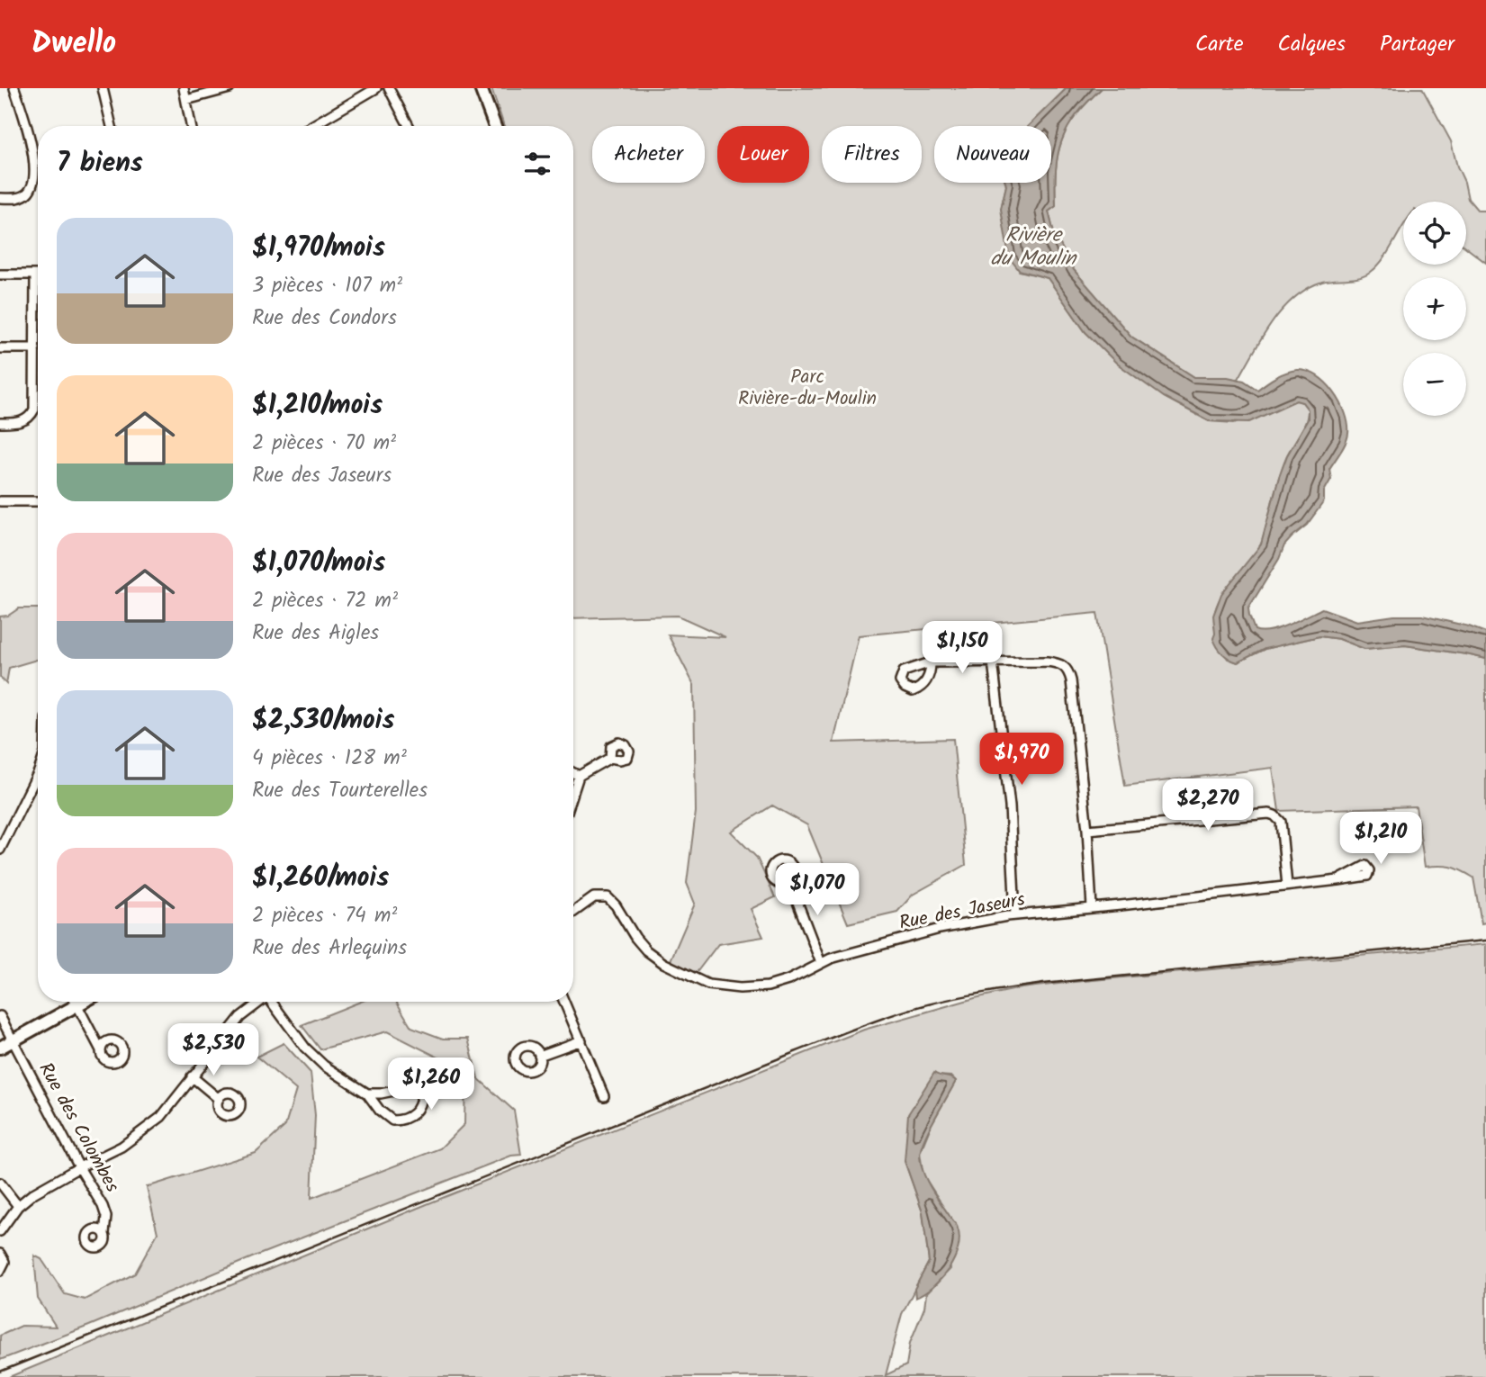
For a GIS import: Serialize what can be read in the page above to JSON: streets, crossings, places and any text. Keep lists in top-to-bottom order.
{
  "streets": {
    "street": ["Rue des Jaseurs", "Rue des Colombes"]
  },
  "water": ["Rivière du Moulin"],
  "parks": ["Parc Rivière-du-Moulin"],
  "page": {
    "header": "Dwello",
    "nav": ["Carte", "Calques", "Partager"],
    "chip": [
      "Acheter",
      "Louer",
      "Filtres",
      "Nouveau"
    ],
    "heading": "7 biens",
    "map_buttons": ["+", "−"],
    "list": [
      {
        "name": "$1,970/mois",
        "note": "3 pièces · 107 m² · Rue des Condors"
      },
      {
        "name": "$1,210/mois",
        "note": "2 pièces · 70 m² · Rue des Jaseurs"
      },
      {
        "name": "$1,070/mois",
        "note": "2 pièces · 72 m² · Rue des Aigles"
      },
      {
        "name": "$2,530/mois",
        "note": "4 pièces · 128 m² · Rue des Tourterelles"
      },
      {
        "name": "$1,260/mois",
        "note": "2 pièces · 74 m² · Rue des Arlequins"
      }
    ],
    "price": [
      "$1,150",
      "$1,970",
      "$2,270",
      "$1,210",
      "$1,070",
      "$2,530",
      "$1,260"
    ]
  }
}
